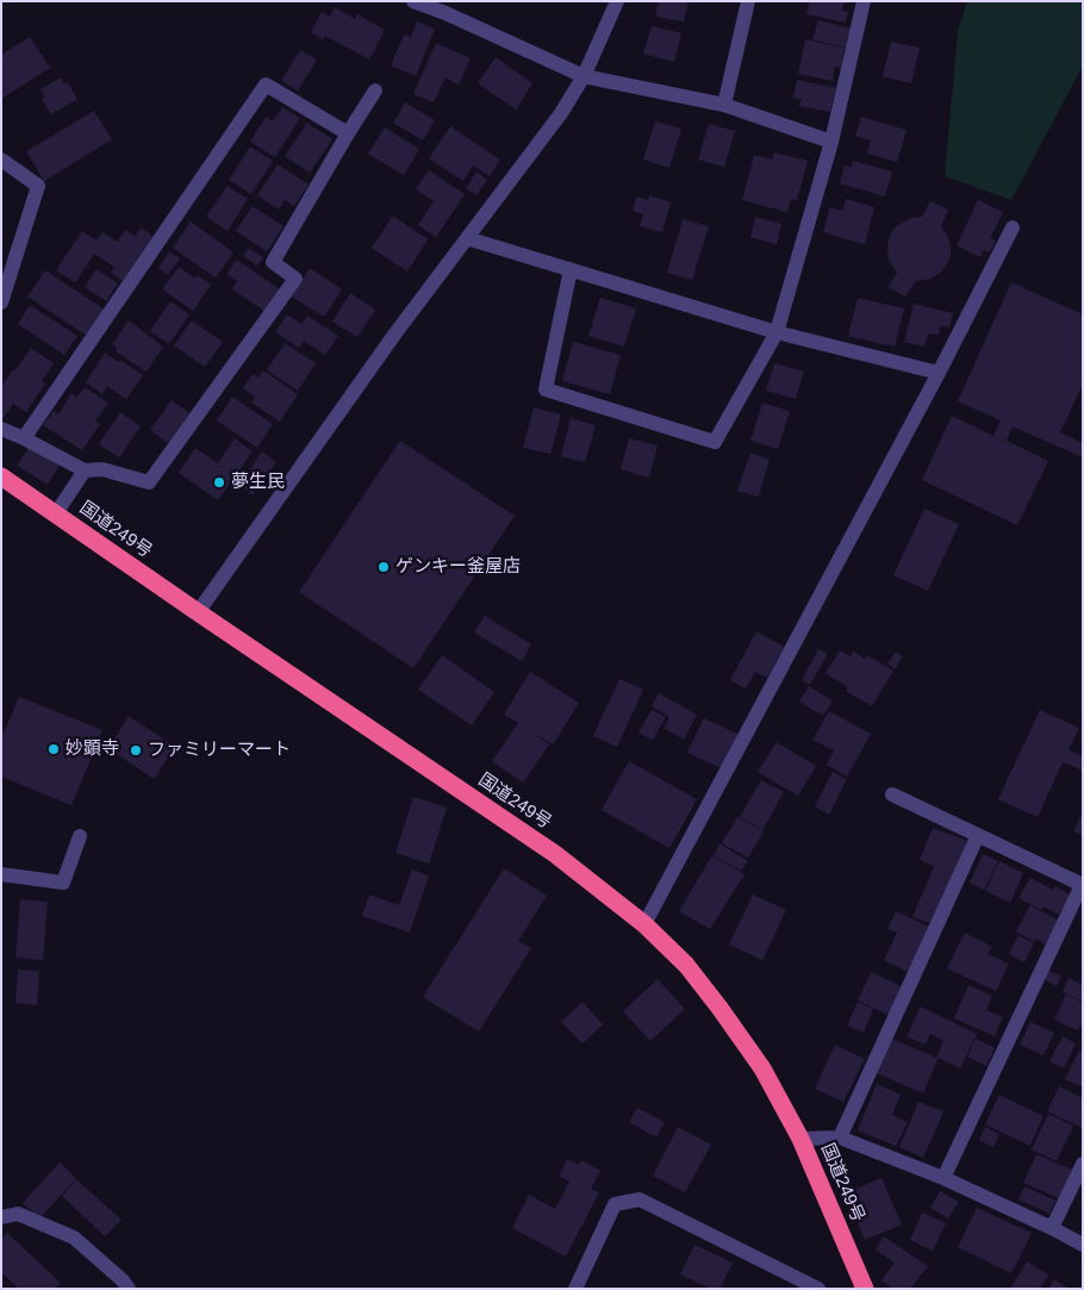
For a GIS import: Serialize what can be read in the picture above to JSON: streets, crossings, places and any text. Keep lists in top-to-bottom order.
{
  "streets": {
    "highway": ["国道249号"]
  },
  "places": [
    "夢生民",
    "ゲンキー釜屋店",
    "妙顕寺",
    "ファミリーマート"
  ]
}
